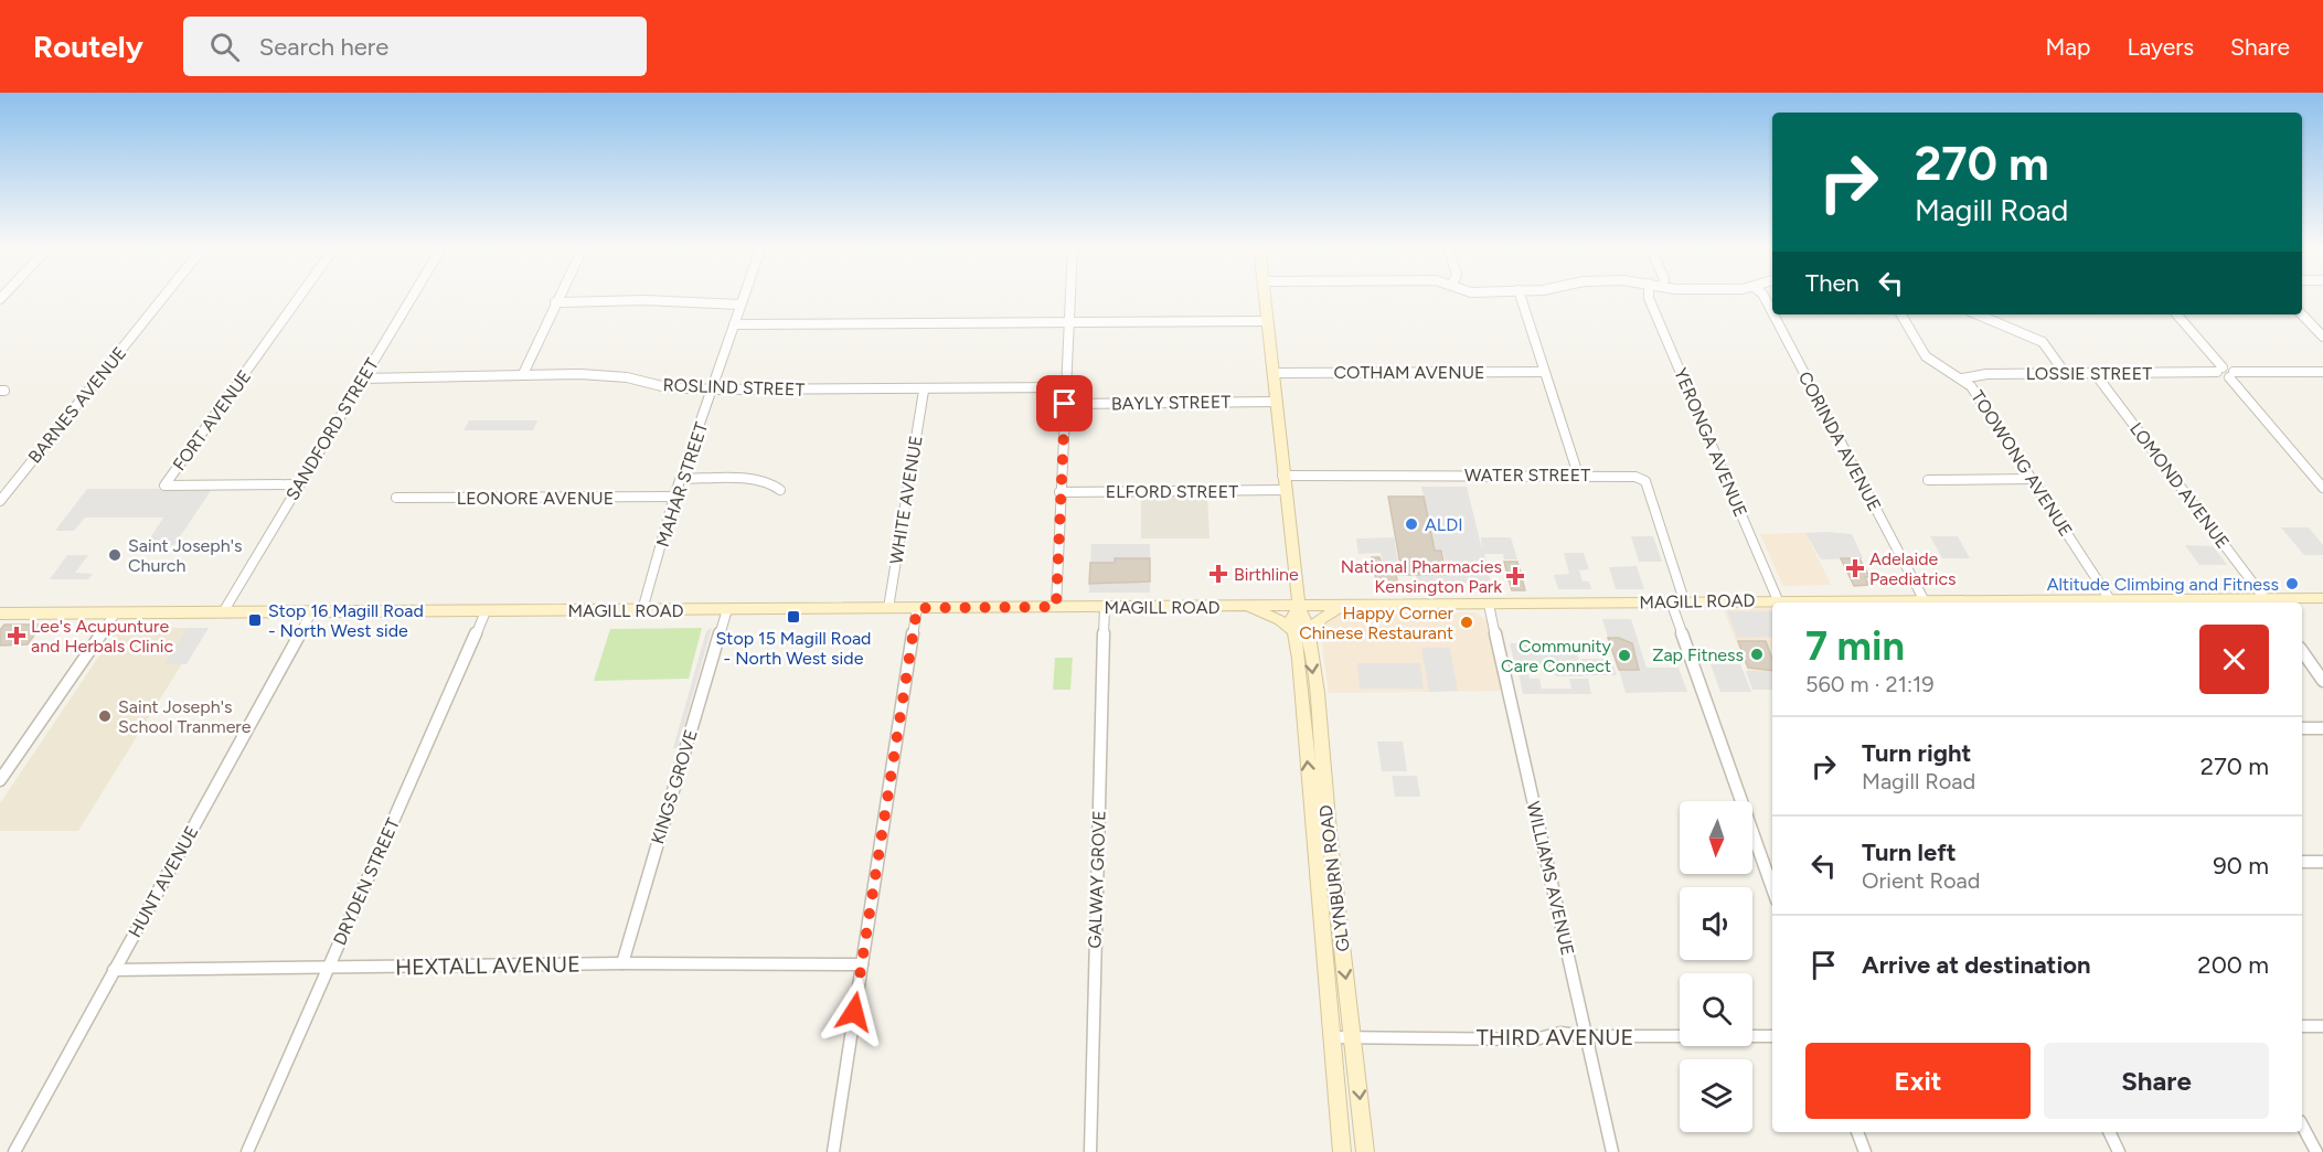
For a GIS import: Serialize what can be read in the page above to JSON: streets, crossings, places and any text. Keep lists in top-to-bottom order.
{
  "streets": {
    "main road": ["MAGILL ROAD", "GLYNBURN ROAD"],
    "street": [
      "COTHAM AVENUE",
      "LOSSIE STREET",
      "ROSLIND STREET",
      "BAYLY STREET",
      "BARNES AVENUE",
      "FORT AVENUE",
      "SANDFORD STREET",
      "CORINDA AVENUE",
      "YERONGA AVENUE",
      "TOOWONG AVENUE",
      "WATER STREET",
      "MAHAR STREET",
      "LOMOND AVENUE",
      "ELFORD STREET",
      "LEONORE AVENUE",
      "WHITE AVENUE",
      "KINGS GROVE",
      "WILLIAMS AVENUE",
      "GALWAY GROVE",
      "HUNT AVENUE",
      "DRYDEN STREET",
      "HEXTALL AVENUE",
      "THIRD AVENUE"
    ]
  },
  "crossings": [
    ["COTHAM AVENUE", "GLYNBURN ROAD"],
    ["LOSSIE STREET", "TOOWONG AVENUE"],
    ["LOSSIE STREET", "LOMOND AVENUE"],
    ["ROSLIND STREET", "SANDFORD STREET"],
    ["ROSLIND STREET", "MAHAR STREET"],
    ["ROSLIND STREET", "WHITE AVENUE"],
    ["BAYLY STREET", "GLYNBURN ROAD"],
    ["FORT AVENUE", "SANDFORD STREET"],
    ["SANDFORD STREET", "MAGILL ROAD"],
    ["CORINDA AVENUE", "MAGILL ROAD"],
    ["YERONGA AVENUE", "MAGILL ROAD"],
    ["TOOWONG AVENUE", "MAGILL ROAD"],
    ["WATER STREET", "MAGILL ROAD"],
    ["WATER STREET", "GLYNBURN ROAD"],
    ["MAHAR STREET", "LEONORE AVENUE"],
    ["MAHAR STREET", "MAGILL ROAD"],
    ["LOMOND AVENUE", "MAGILL ROAD"],
    ["ELFORD STREET", "GLYNBURN ROAD"],
    ["WHITE AVENUE", "MAGILL ROAD"],
    ["MAGILL ROAD", "KINGS GROVE"],
    ["MAGILL ROAD", "GLYNBURN ROAD"],
    ["MAGILL ROAD", "WILLIAMS AVENUE"],
    ["MAGILL ROAD", "GALWAY GROVE"],
    ["MAGILL ROAD", "HUNT AVENUE"],
    ["MAGILL ROAD", "DRYDEN STREET"],
    ["KINGS GROVE", "HEXTALL AVENUE"],
    ["GLYNBURN ROAD", "THIRD AVENUE"],
    ["WILLIAMS AVENUE", "THIRD AVENUE"],
    ["HUNT AVENUE", "HEXTALL AVENUE"],
    ["DRYDEN STREET", "HEXTALL AVENUE"]
  ],
  "places": {
    "other": [
      "ALDI",
      "Saint Joseph's Church",
      "Altitude Climbing and Fitness",
      "Happy Corner Chinese Restaurant",
      "Zap Fitness",
      "Community Care Connect",
      "Saint Joseph's School Tranmere"
    ],
    "health": [
      "Adelaide Paediatrics",
      "Birthline",
      "National Pharmacies Kensington Park",
      "Lee's Acupunture and Herbals Clinic"
    ],
    "transit": ["Stop 15 Magill Road - North West side", "Stop 16 Magill Road - North West side"]
  },
  "north": "bottom",
  "page": {
    "header": "Routely",
    "search": "Search here",
    "nav": ["Map", "Layers", "Share"],
    "turn": ["270 m", "Magill Road"],
    "then": "Then",
    "heading": ["7 min", "560 m · 21:19"],
    "list": [
      {
        "name": "Turn right",
        "note": "Magill Road",
        "value": "270 m"
      },
      {
        "name": "Turn left",
        "note": "Orient Road",
        "value": "90 m"
      },
      {
        "name": "Arrive at destination",
        "value": "200 m"
      }
    ],
    "buttons": ["Exit", "Share"]
  }
}
